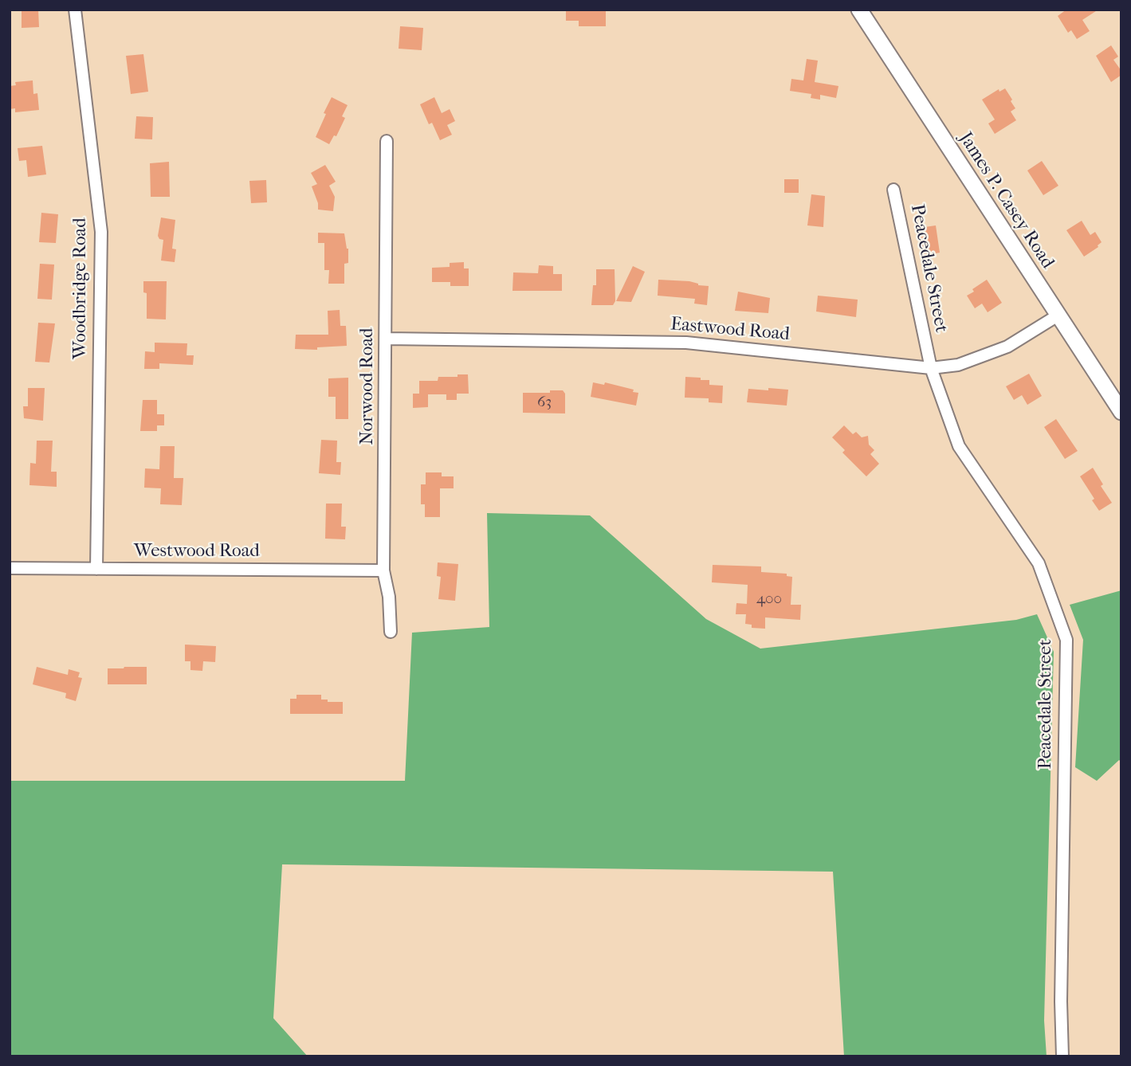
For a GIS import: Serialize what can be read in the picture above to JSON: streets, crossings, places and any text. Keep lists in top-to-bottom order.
{
  "streets": {
    "main road": ["James P. Casey Road"],
    "street": [
      "Peacedale Street",
      "Woodbridge Road",
      "Eastwood Road",
      "Norwood Road",
      "Westwood Road"
    ]
  },
  "crossings": [
    ["James P. Casey Road", "Eastwood Road"],
    ["Peacedale Street", "Eastwood Road"],
    ["Woodbridge Road", "Westwood Road"],
    ["Eastwood Road", "Norwood Road"],
    ["Norwood Road", "Westwood Road"]
  ],
  "house_numbers": ["63", "400"]
}
